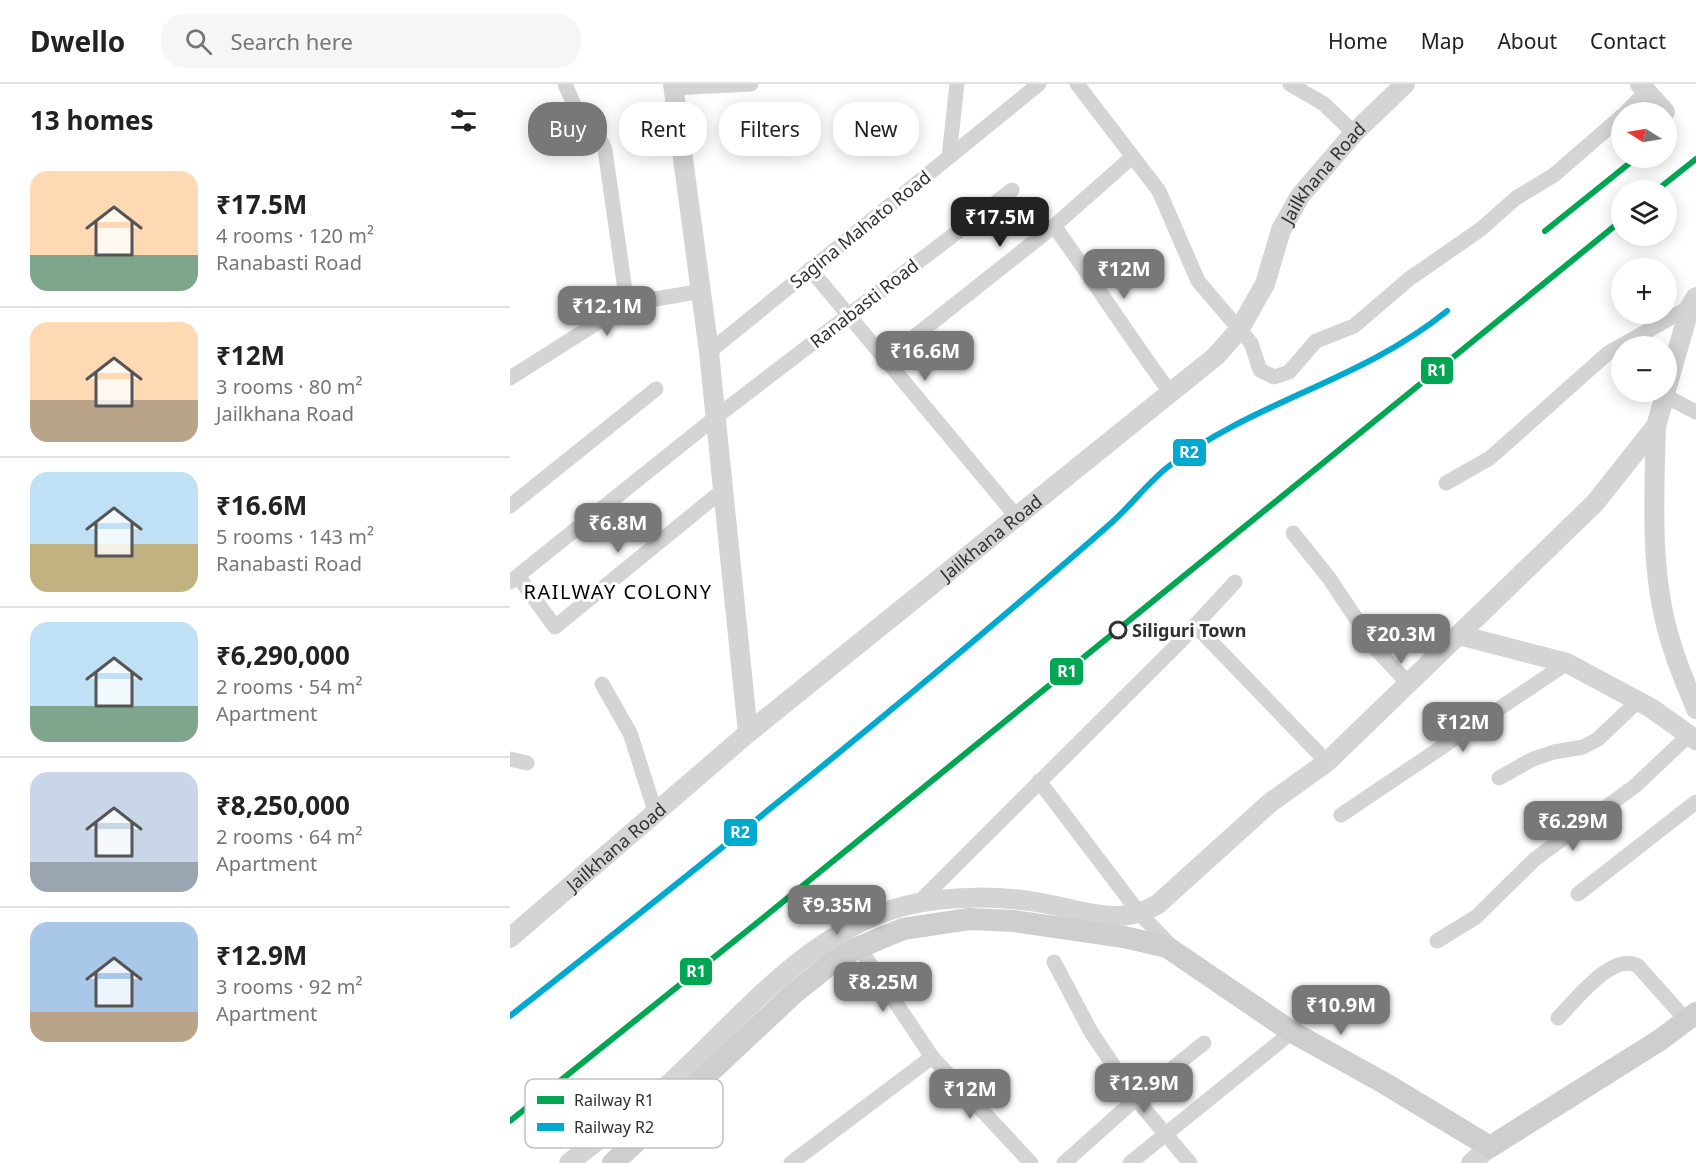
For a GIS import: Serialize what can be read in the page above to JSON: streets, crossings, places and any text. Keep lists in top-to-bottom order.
{
  "streets": {
    "street": ["Jailkhana Road", "Sagina Mahato Road", "Ranabasti Road"]
  },
  "districts": ["RAILWAY COLONY"],
  "places": ["Siliguri Town"],
  "lines": ["rail line R1", "rail line R2"],
  "legend": ["Railway R1", "Railway R2"],
  "north": "left",
  "page": {
    "header": "Dwello",
    "search": "Search here",
    "nav": [
      "Home",
      "Map",
      "About",
      "Contact"
    ],
    "heading": "13 homes",
    "map_buttons": ["+", "−"],
    "chip": [
      "Buy",
      "Rent",
      "Filters",
      "New"
    ],
    "list": [
      {
        "name": "₹17.5M",
        "note": "4 rooms · 120 m² · Ranabasti Road"
      },
      {
        "name": "₹12M",
        "note": "3 rooms · 80 m² · Jailkhana Road"
      },
      {
        "name": "₹16.6M",
        "note": "5 rooms · 143 m² · Ranabasti Road"
      },
      {
        "name": "₹6,290,000",
        "note": "2 rooms · 54 m² · Apartment"
      },
      {
        "name": "₹8,250,000",
        "note": "2 rooms · 64 m² · Apartment"
      },
      {
        "name": "₹12.9M",
        "note": "3 rooms · 92 m² · Apartment"
      }
    ],
    "price": [
      "₹17.5M",
      "₹12M",
      "₹12.1M",
      "₹16.6M",
      "₹6.8M",
      "₹20.3M",
      "₹12M",
      "₹6.29M",
      "₹9.35M",
      "₹8.25M",
      "₹10.9M",
      "₹12.9M",
      "₹12M"
    ]
  }
}
